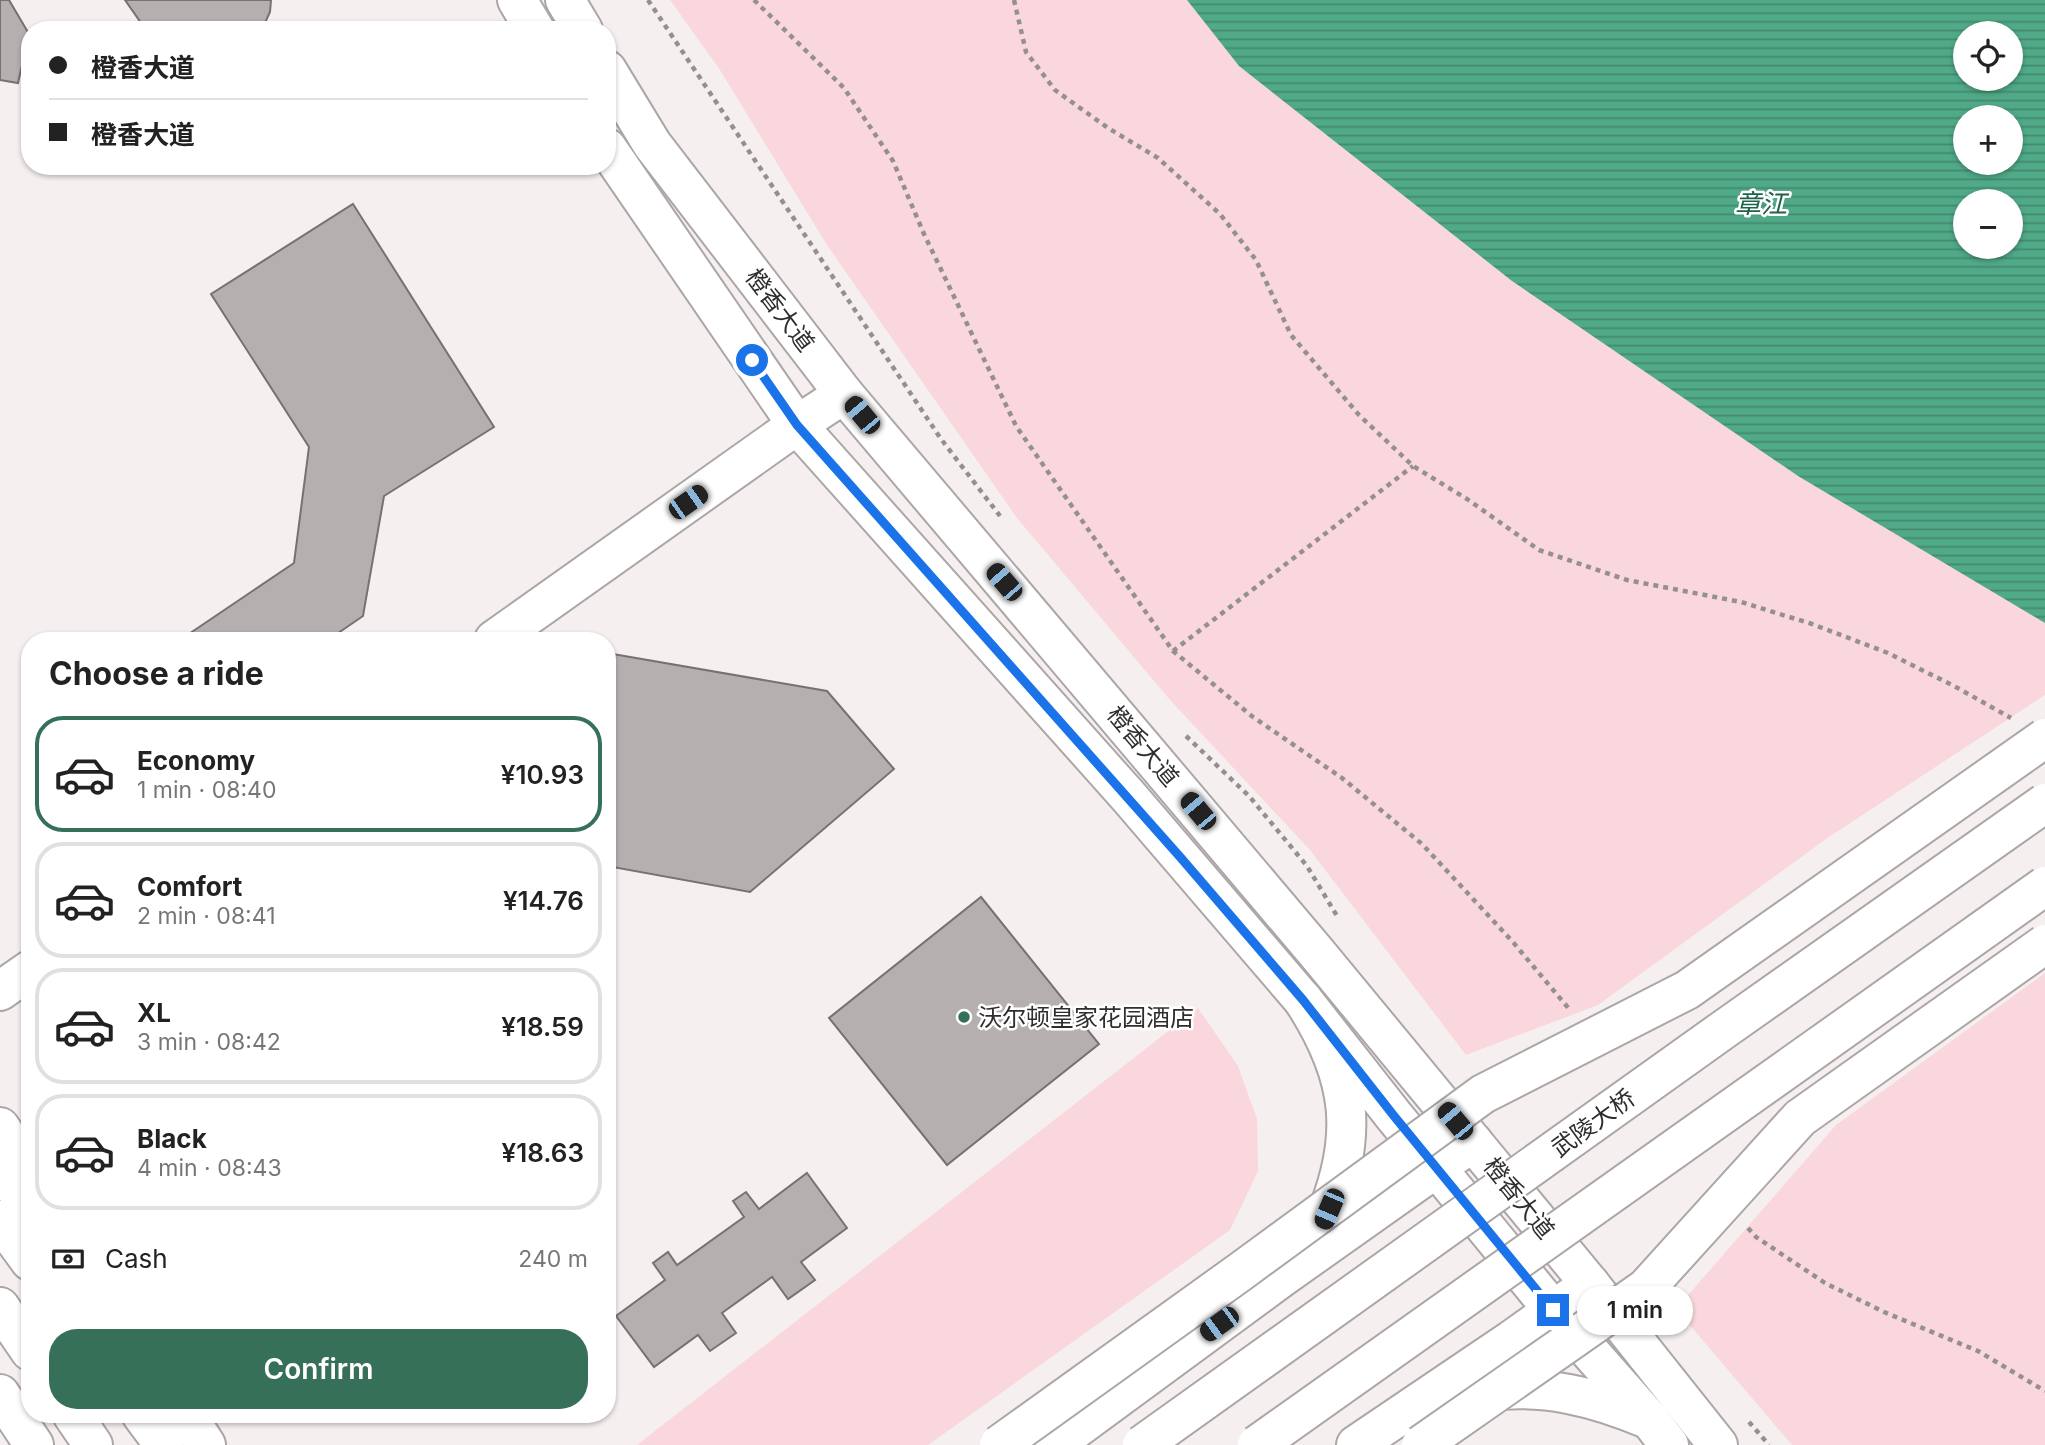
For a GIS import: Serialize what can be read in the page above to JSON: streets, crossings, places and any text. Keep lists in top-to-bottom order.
{
  "streets": {
    "main road": ["橙香大道", "武陵大桥"]
  },
  "water": ["章江"],
  "places": ["沃尔顿皇家花园酒店"],
  "page": {
    "map_buttons": ["+", "−"],
    "banner": ["橙香大道", "橙香大道"],
    "heading": "Choose a ride",
    "list": [
      {
        "name": "Economy",
        "note": "1 min · 08:40",
        "value": "¥10.93"
      },
      {
        "name": "Comfort",
        "note": "2 min · 08:41",
        "value": "¥14.76"
      },
      {
        "name": "XL",
        "note": "3 min · 08:42",
        "value": "¥18.59"
      },
      {
        "name": "Black",
        "note": "4 min · 08:43",
        "value": "¥18.63"
      }
    ],
    "pay": ["Cash", "240 m"],
    "bubble": "1 min",
    "buttons": "Confirm"
  }
}
